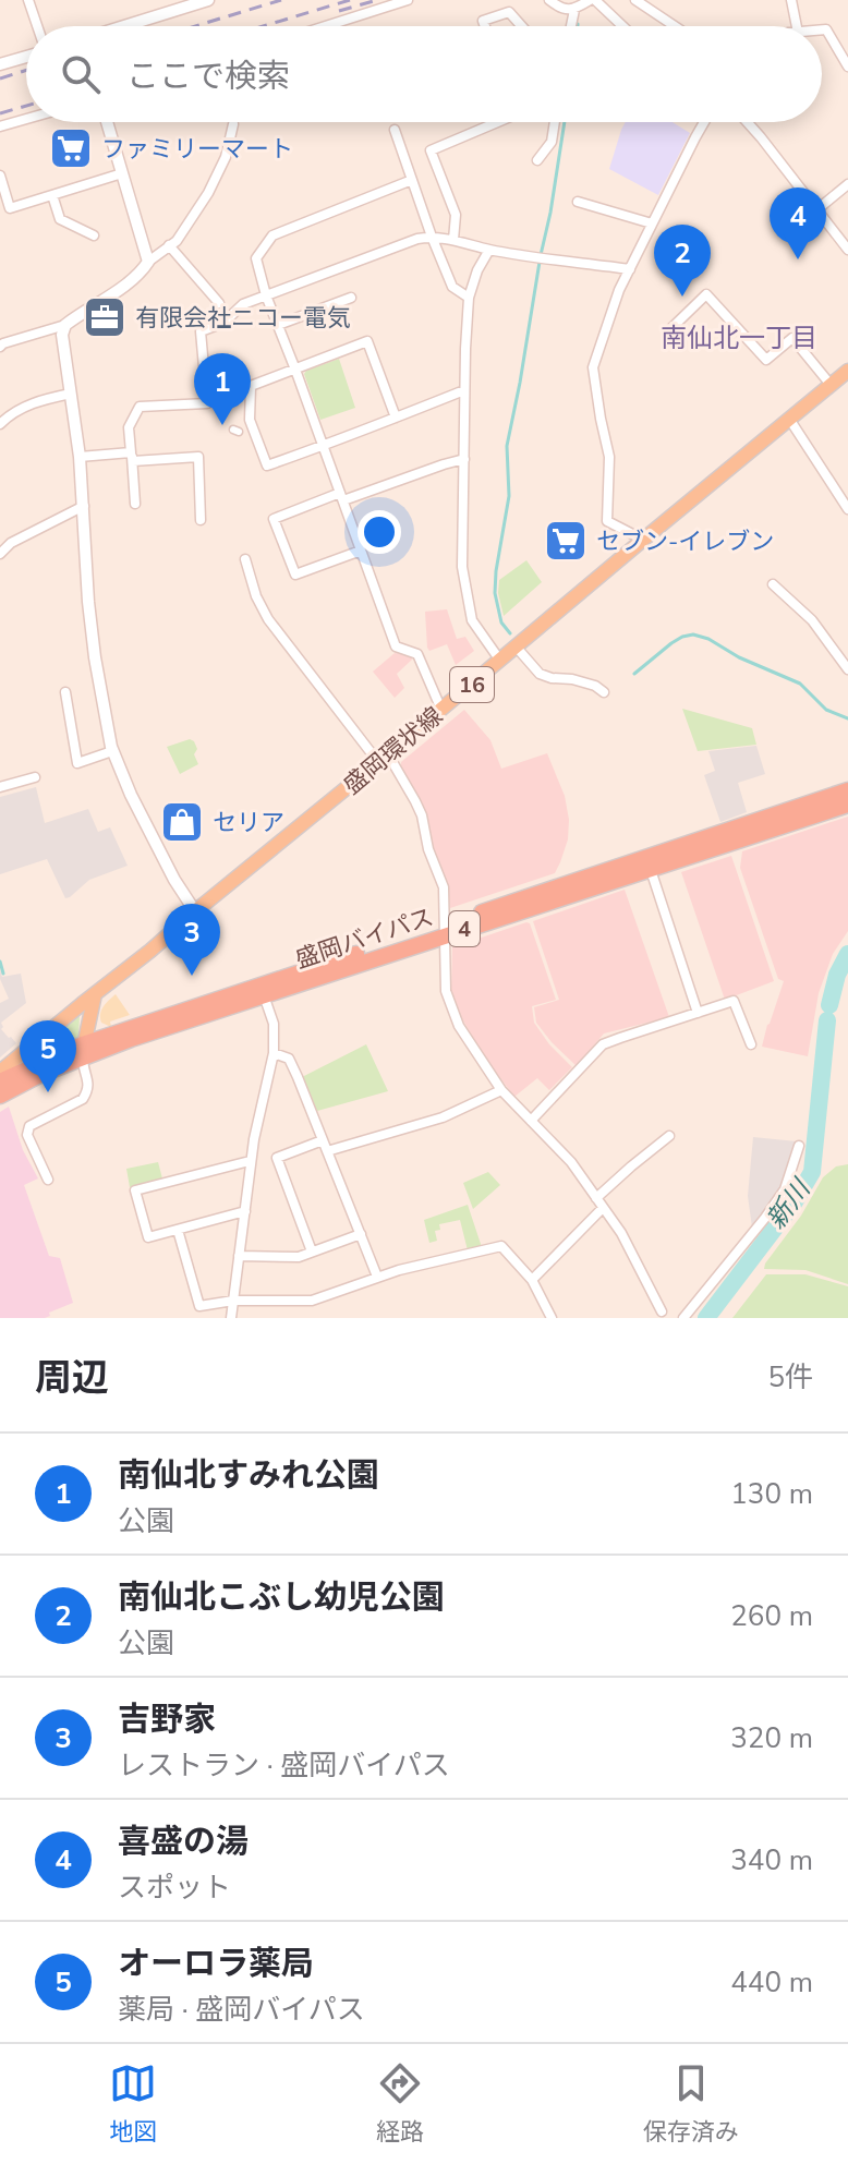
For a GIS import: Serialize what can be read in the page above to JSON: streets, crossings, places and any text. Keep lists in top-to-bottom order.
{
  "streets": {
    "highway": ["4", "盛岡バイパス"],
    "main road": ["16", "盛岡環状線"]
  },
  "districts": ["南仙北一丁目"],
  "water": ["新川"],
  "places": {
    "supermarket": ["ファミリーマート", "セブン-イレブン"],
    "office": ["有限会社ニコー電気"],
    "shop": ["セリア"]
  },
  "page": {
    "search": "ここで検索",
    "pins": [
      "4",
      "2",
      "1",
      "3",
      "5"
    ],
    "heading": ["周辺", "5件"],
    "list": [
      {
        "mark": "1",
        "name": "南仙北すみれ公園",
        "note": "公園",
        "value": "130 m"
      },
      {
        "mark": "2",
        "name": "南仙北こぶし幼児公園",
        "note": "公園",
        "value": "260 m"
      },
      {
        "mark": "3",
        "name": "吉野家",
        "note": "レストラン · 盛岡バイパス",
        "value": "320 m"
      },
      {
        "mark": "4",
        "name": "喜盛の湯",
        "note": "スポット",
        "value": "340 m"
      },
      {
        "mark": "5",
        "name": "オーロラ薬局",
        "note": "薬局 · 盛岡バイパス",
        "value": "440 m"
      }
    ],
    "nav": ["地図", "経路", "保存済み"]
  }
}
